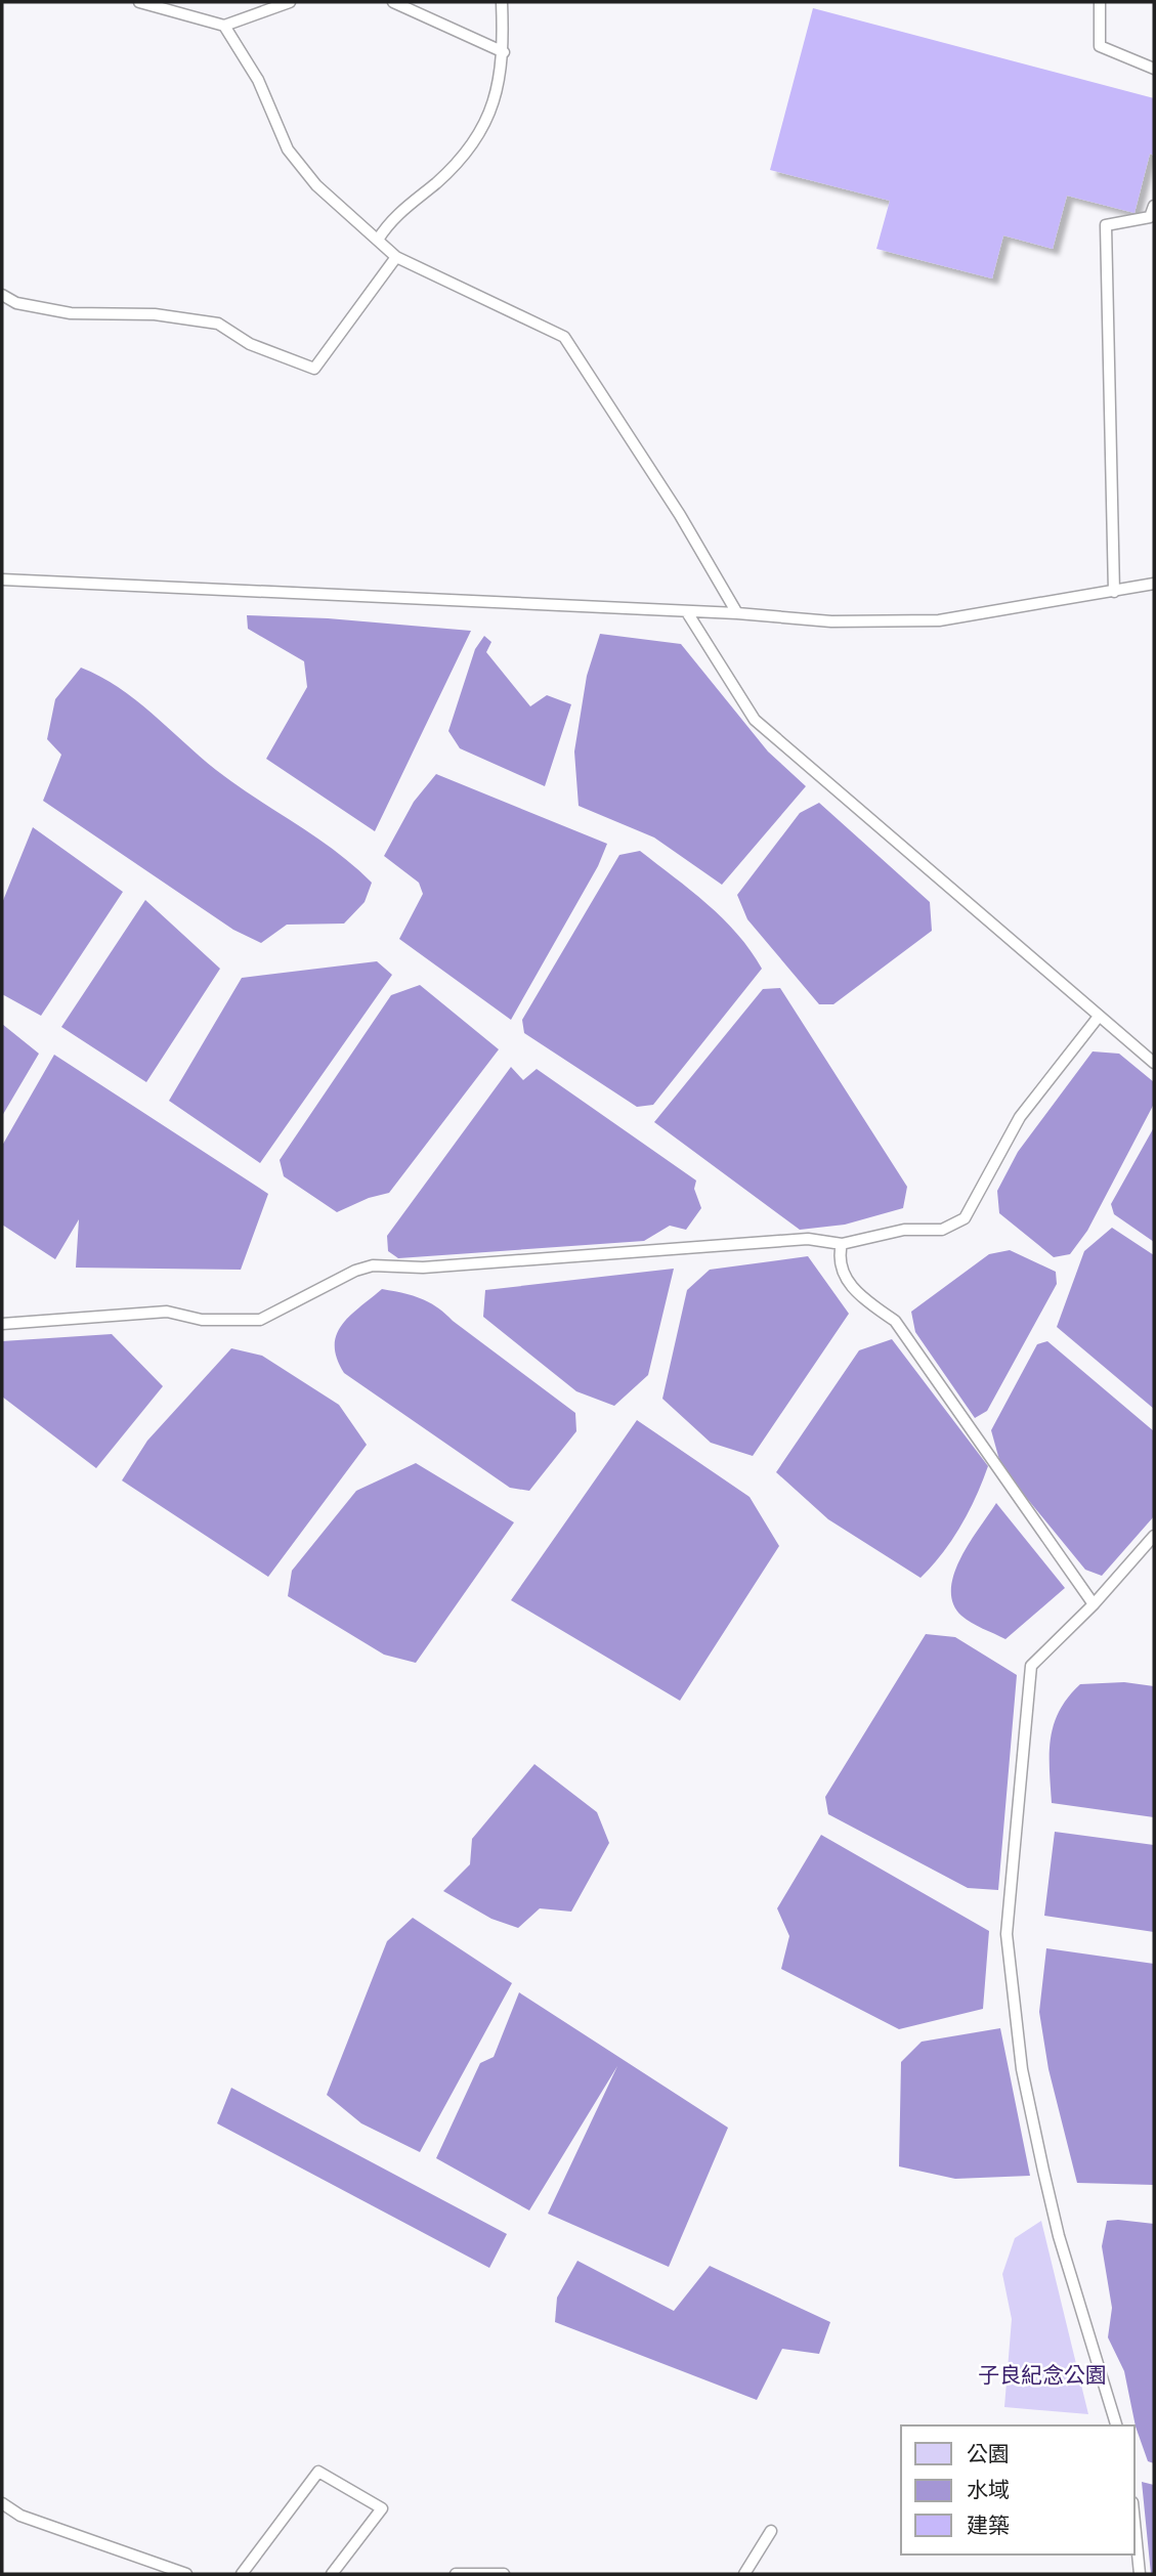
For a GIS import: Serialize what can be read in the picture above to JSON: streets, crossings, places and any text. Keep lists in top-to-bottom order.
{
  "parks": ["子良紀念公園"],
  "legend": ["公園", "水域", "建築"]
}
